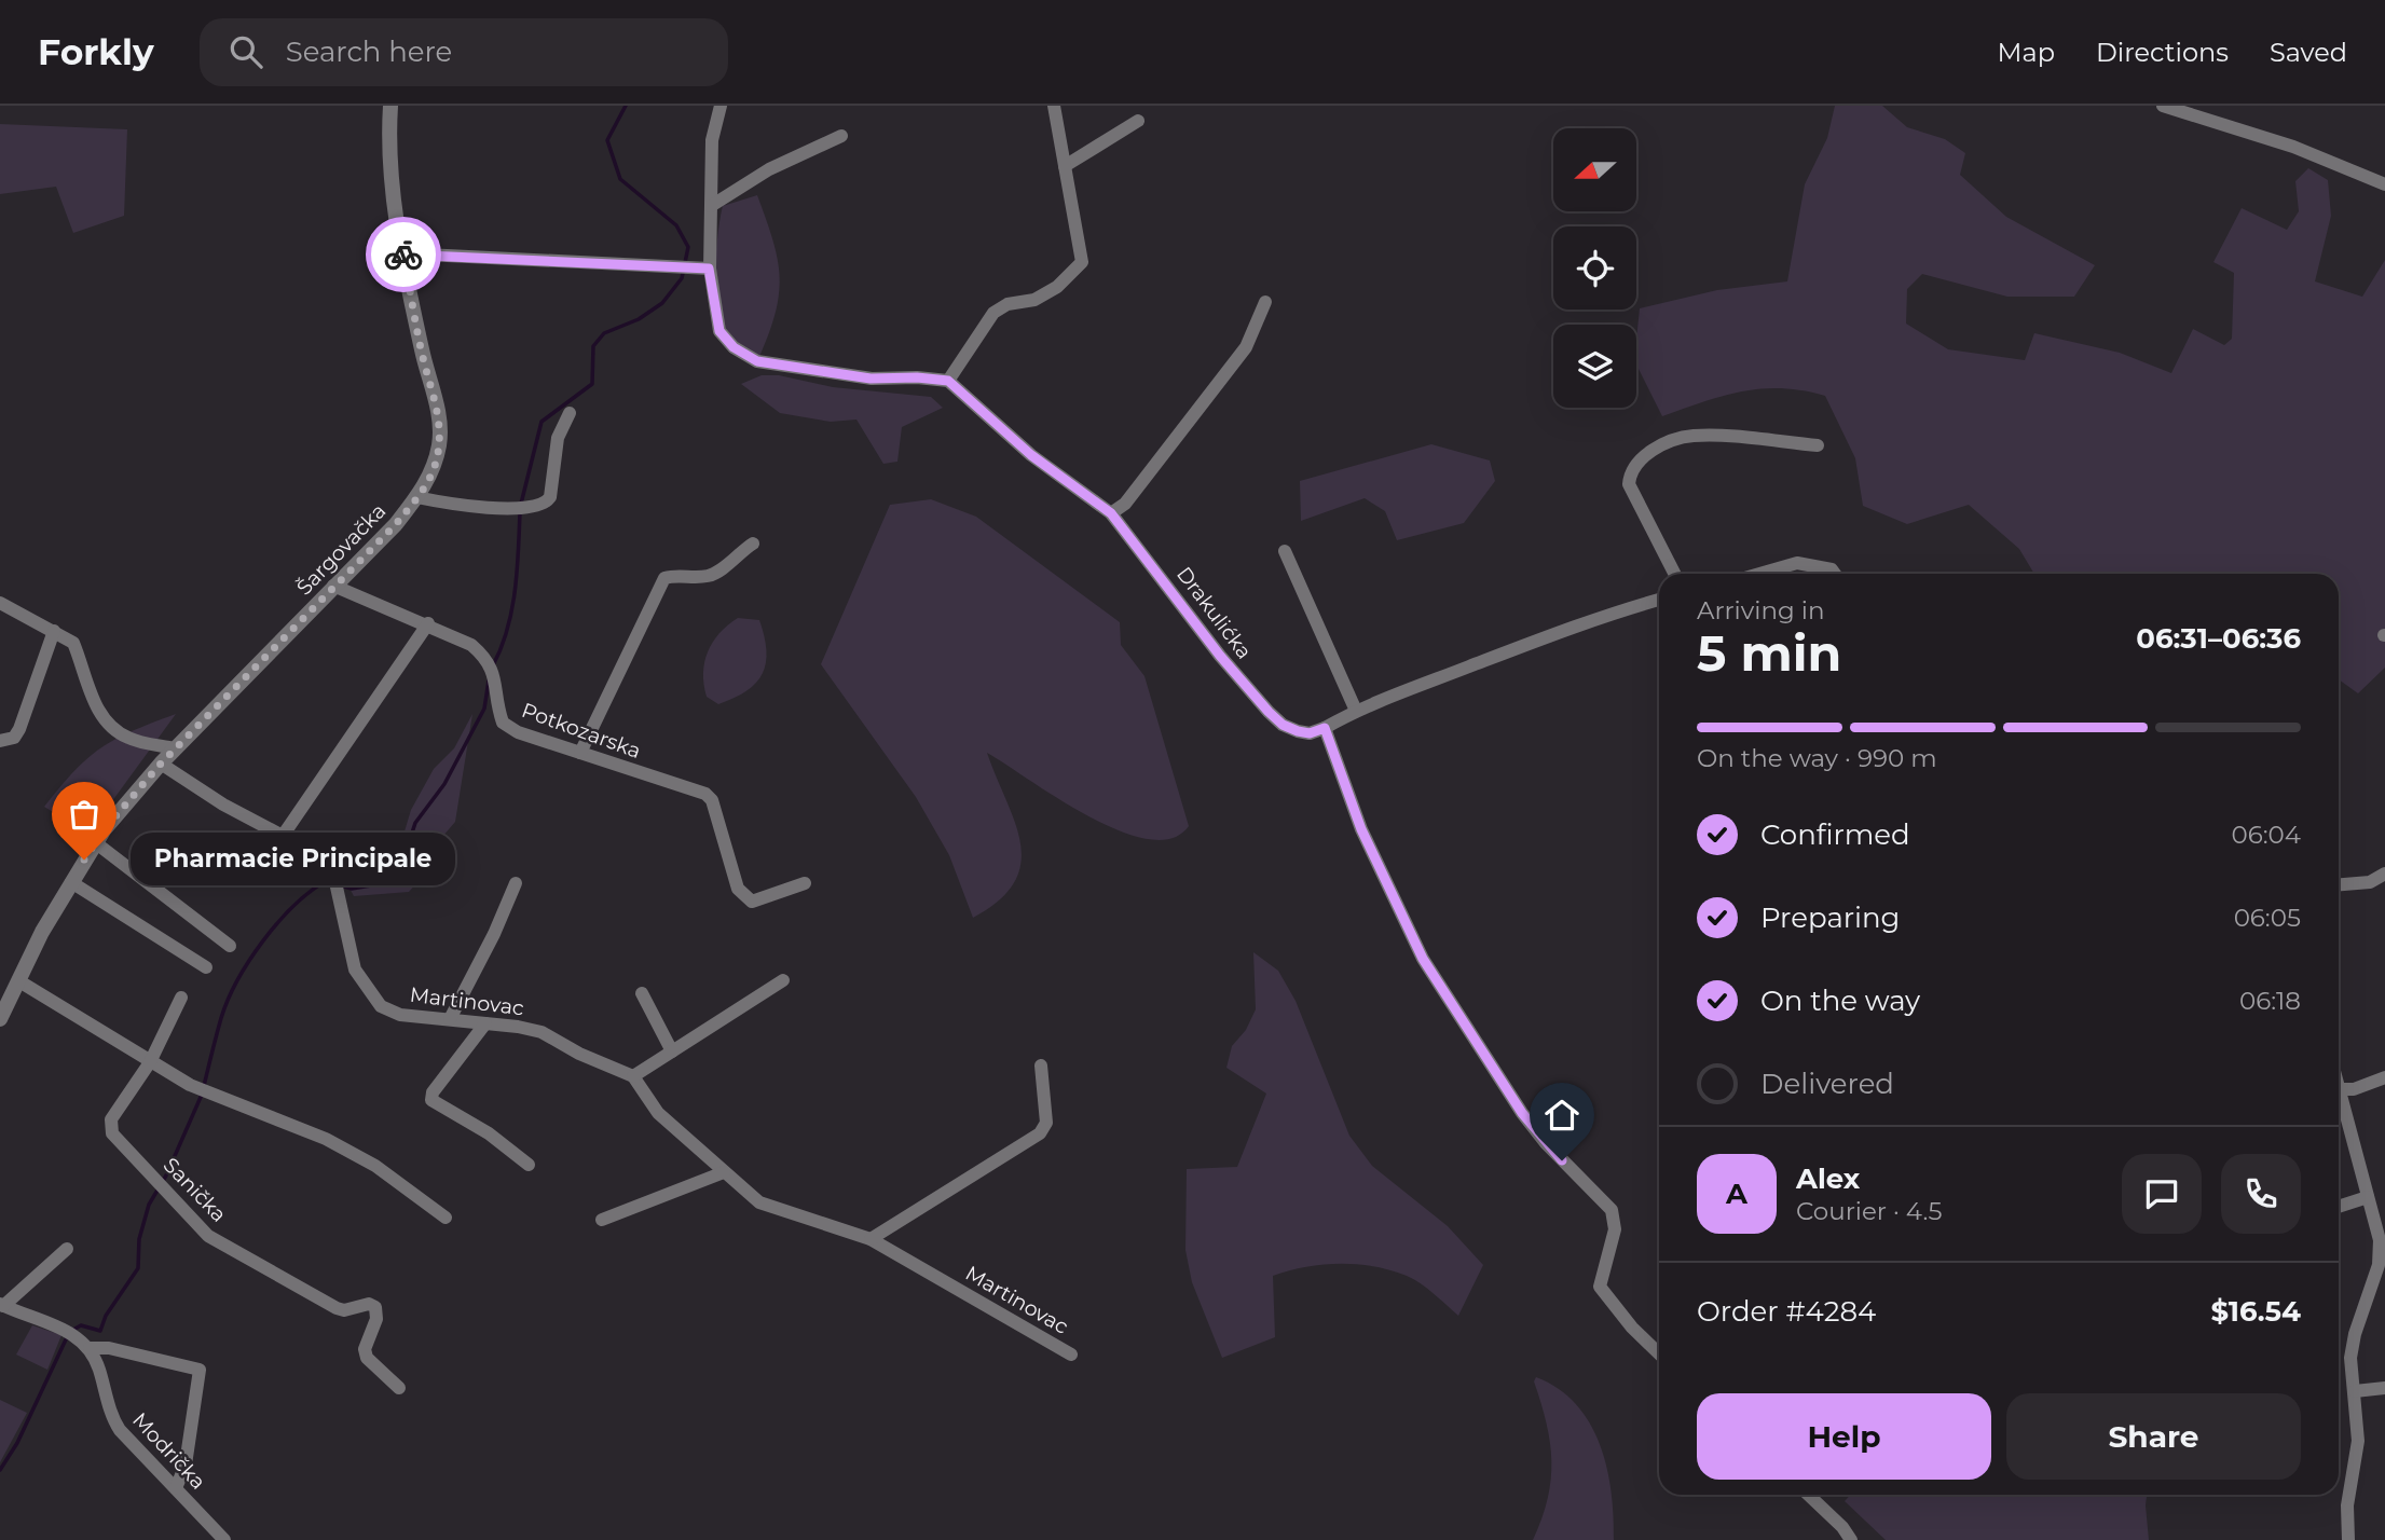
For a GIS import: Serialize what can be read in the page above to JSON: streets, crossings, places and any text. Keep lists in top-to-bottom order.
{
  "streets": {
    "street": [
      "Šargovačka",
      "Drakulićka",
      "Potkozarska",
      "Martinovac",
      "Sanička",
      "Modrička"
    ]
  },
  "crossings": [
    ["Šargovačka", "Potkozarska"],
    ["Šargovačka", "Martinovac"]
  ],
  "places": ["Pharmacie Principale"],
  "north": "left",
  "page": {
    "header": "Forkly",
    "search": "Search here",
    "nav": ["Map", "Directions", "Saved"],
    "heading": ["5 min", "Arriving in", "06:31–06:36"],
    "panel": [
      "Alex",
      "Courier · 4.5",
      "Order #4284",
      "$16.54"
    ],
    "bar": "On the way · 990 m",
    "list": [
      ["Confirmed", "06:04"],
      ["Preparing", "06:05"],
      ["On the way", "06:18"],
      "Delivered"
    ],
    "bubble": "Pharmacie Principale",
    "round": "A",
    "buttons": ["Help", "Share"]
  }
}
